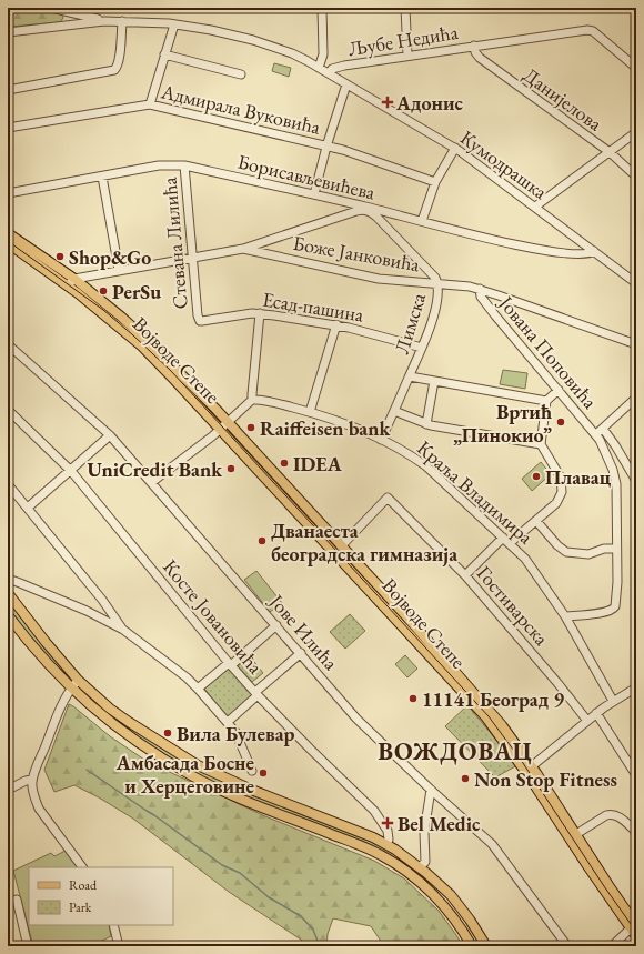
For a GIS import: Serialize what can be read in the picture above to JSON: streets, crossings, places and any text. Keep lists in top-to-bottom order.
{
  "streets": {
    "main road": ["Војводе Степе"],
    "street": [
      "Љубе Недића",
      "Данијелова",
      "Адмирала Вуковића",
      "Кумодрашка",
      "Борисављевићева",
      "Стевана Лилића",
      "Боже Јанковића",
      "Есад-пашина",
      "Лимска",
      "Јована Поповића",
      "Краља Владимира",
      "Гостиварска",
      "Косте Јовановића",
      "Јове Илића"
    ]
  },
  "crossings": [
    ["Љубе Недића", "Данијелова"],
    ["Љубе Недића", "Кумодрашка"],
    ["Кумодрашка", "Борисављевићева"],
    ["Борисављевићева", "Стевана Лилића"],
    ["Борисављевићева", "Лимска"],
    ["Стевана Лилића", "Боже Јанковића"],
    ["Стевана Лилића", "Есад-пашина"],
    ["Боже Јанковића", "Лимска"],
    ["Боже Јанковића", "Јована Поповића"],
    ["Боже Јанковића", "Војводе Степе"],
    ["Есад-пашина", "Лимска"],
    ["Лимска", "Краља Владимира"],
    ["Јована Поповића", "Краља Владимира"],
    ["Војводе Степе", "Гостиварска"]
  ],
  "districts": ["ВОЖДОВАЦ"],
  "places": {
    "health": ["Адонис", "Bel Medic"],
    "other": [
      "Shop&Go",
      "PerSu",
      "Вртић „Пинокио”",
      "Raiffeisen bank",
      "IDEA",
      "UniCredit Bank",
      "Плавац",
      "Дванаеста београдска гимназија",
      "11141 Београд 9",
      "Вила Булевар",
      "Амбасада Босне и Херцеговине",
      "Non Stop Fitness"
    ]
  },
  "legend": ["Road", "Park"]
}
